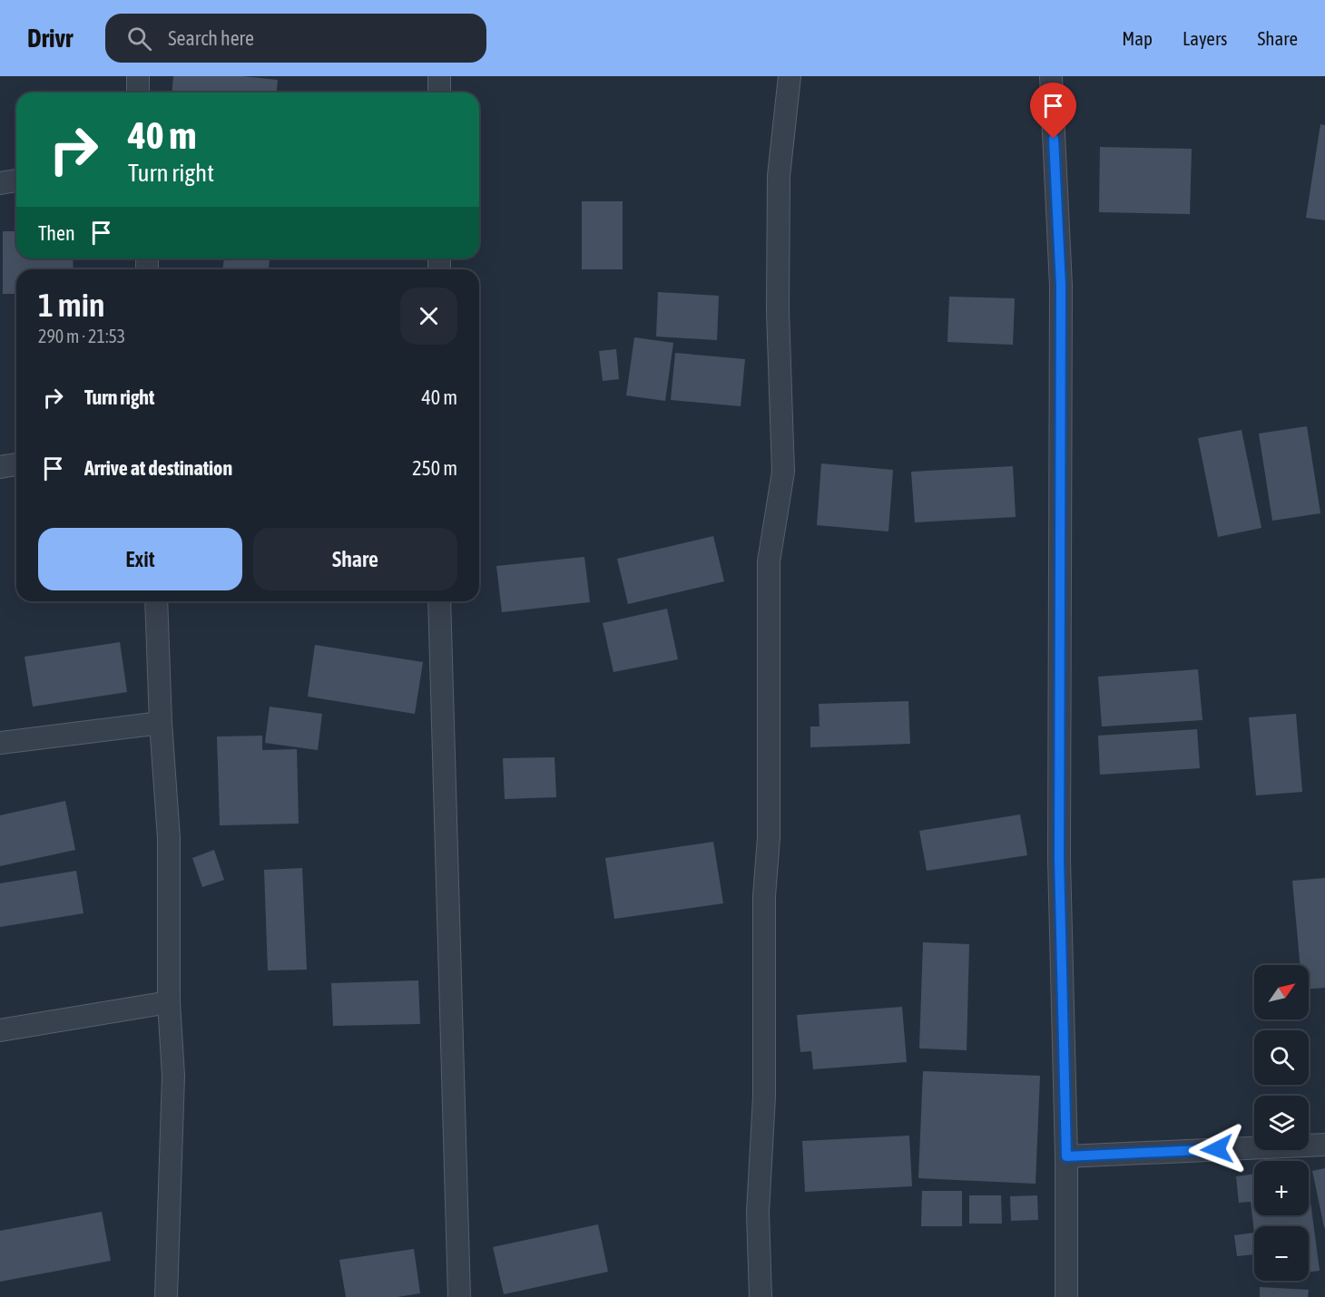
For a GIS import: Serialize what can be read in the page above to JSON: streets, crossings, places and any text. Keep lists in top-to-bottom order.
{
  "north": "top right",
  "page": {
    "header": "Drivr",
    "search": "Search here",
    "nav": ["Map", "Layers", "Share"],
    "turn": ["40 m", "Turn right"],
    "then": "Then",
    "heading": ["1 min", "290 m · 21:53"],
    "list": [
      {
        "name": "Turn right",
        "value": "40 m"
      },
      {
        "name": "Arrive at destination",
        "value": "250 m"
      }
    ],
    "buttons": ["Exit", "Share"],
    "map_buttons": ["+", "−"]
  }
}
